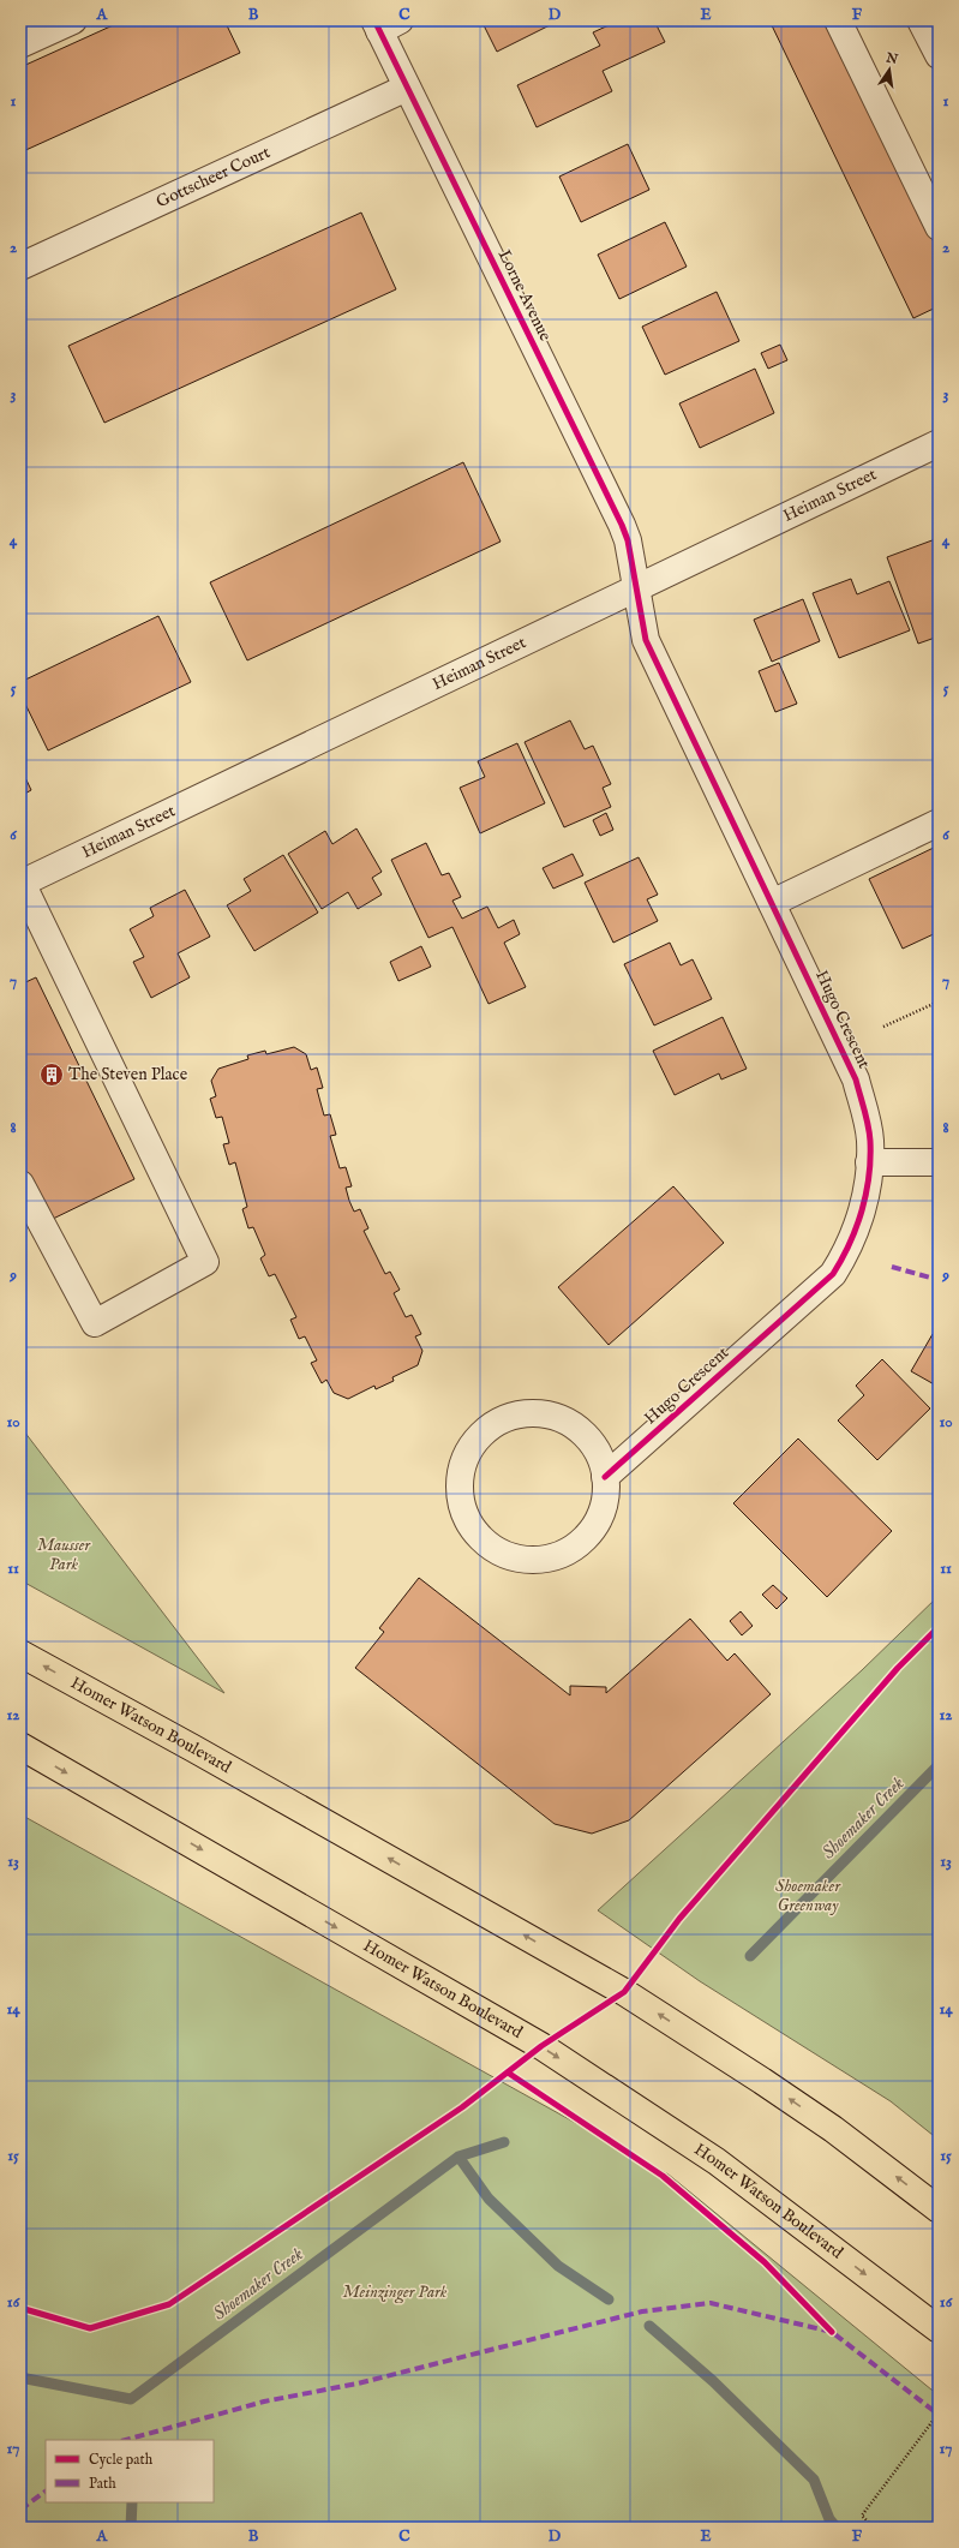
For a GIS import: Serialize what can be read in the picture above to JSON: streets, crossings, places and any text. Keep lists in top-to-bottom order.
{
  "streets": {
    "main road": ["Homer Watson Boulevard"],
    "street": [
      "Gottscheer Court",
      "Lorne Avenue",
      "Heiman Street",
      "Hugo Crescent"
    ]
  },
  "crossings": [
    ["Gottscheer Court", "Lorne Avenue"],
    ["Lorne Avenue", "Heiman Street"],
    ["Lorne Avenue", "Hugo Crescent"],
    ["Heiman Street", "Hugo Crescent"]
  ],
  "water": ["Shoemaker Creek"],
  "parks": ["Mausser Park", "Shoemaker Greenway", "Meinzinger Park"],
  "places": {
    "building": ["The Steven Place"]
  },
  "legend": ["Cycle path", "Path"],
  "north": "top",
  "grid": {
    "columns": [
      "A",
      "B",
      "C",
      "D",
      "E",
      "F"
    ],
    "rows": [
      "1",
      "2",
      "3",
      "4",
      "5",
      "6",
      "7",
      "8",
      "9",
      "10",
      "11",
      "12",
      "13",
      "14",
      "15",
      "16",
      "17"
    ]
  }
}
